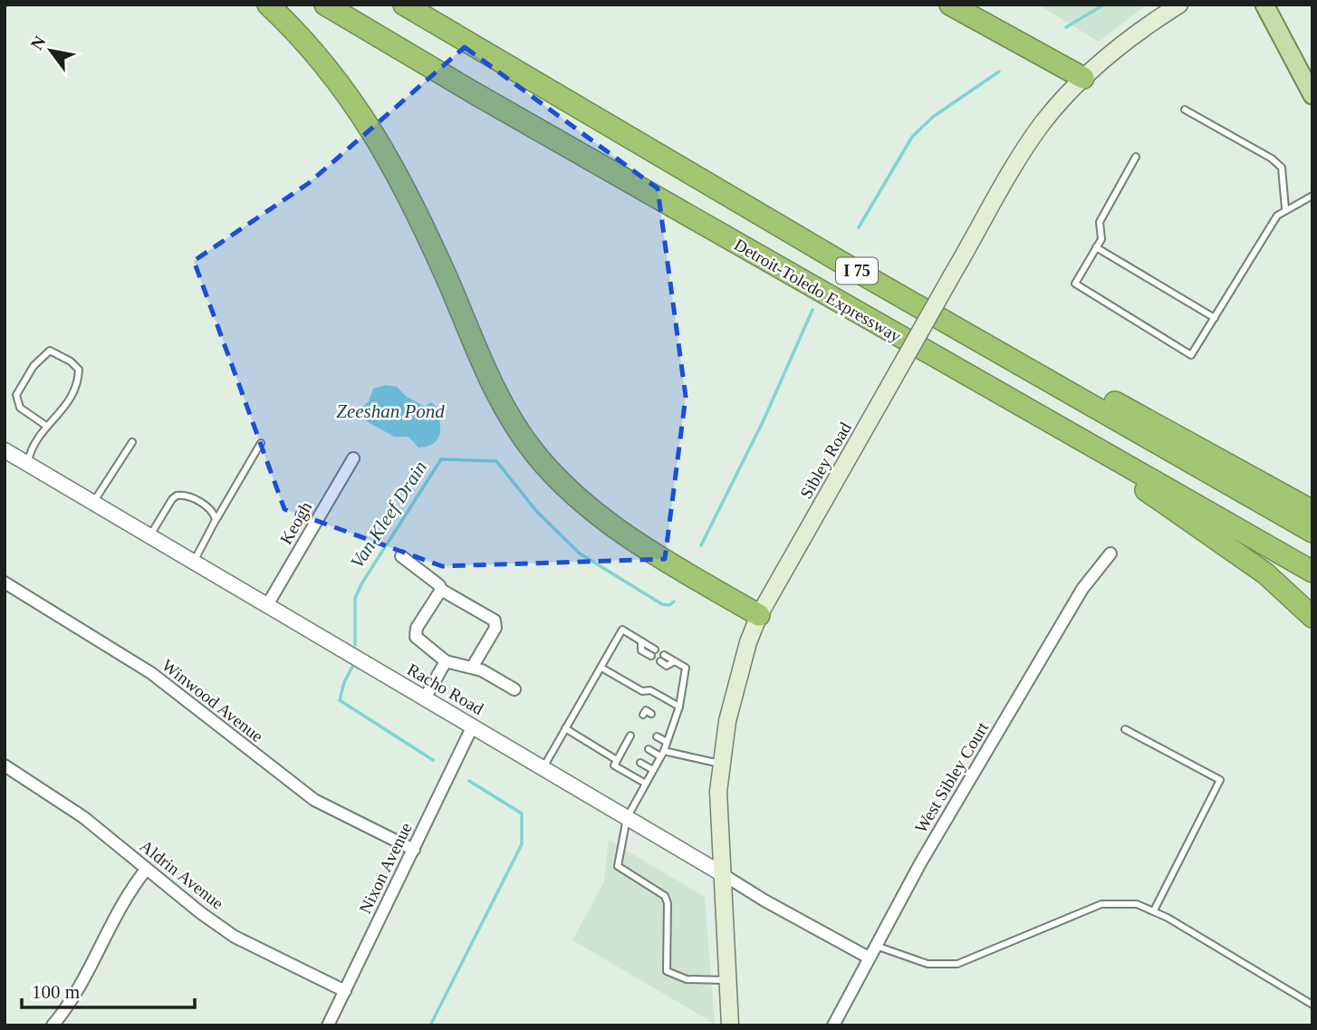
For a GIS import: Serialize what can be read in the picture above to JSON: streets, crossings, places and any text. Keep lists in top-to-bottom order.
{
  "streets": {
    "highway": ["I 75", "Detroit-Toledo Expressway"],
    "main road": ["Sibley Road"],
    "street": [
      "Keogh",
      "Racho Road",
      "Winwood Avenue",
      "West Sibley Court",
      "Nixon Avenue",
      "Aldrin Avenue"
    ]
  },
  "crossings": [
    ["Sibley Road", "Racho Road"],
    ["Keogh", "Racho Road"],
    ["Racho Road", "West Sibley Court"],
    ["Racho Road", "Nixon Avenue"],
    ["Winwood Avenue", "Nixon Avenue"],
    ["Nixon Avenue", "Aldrin Avenue"]
  ],
  "water": ["Zeeshan Pond", "Van Kleef Drain"],
  "scale_bar": "100 m",
  "north": "top left"
}
